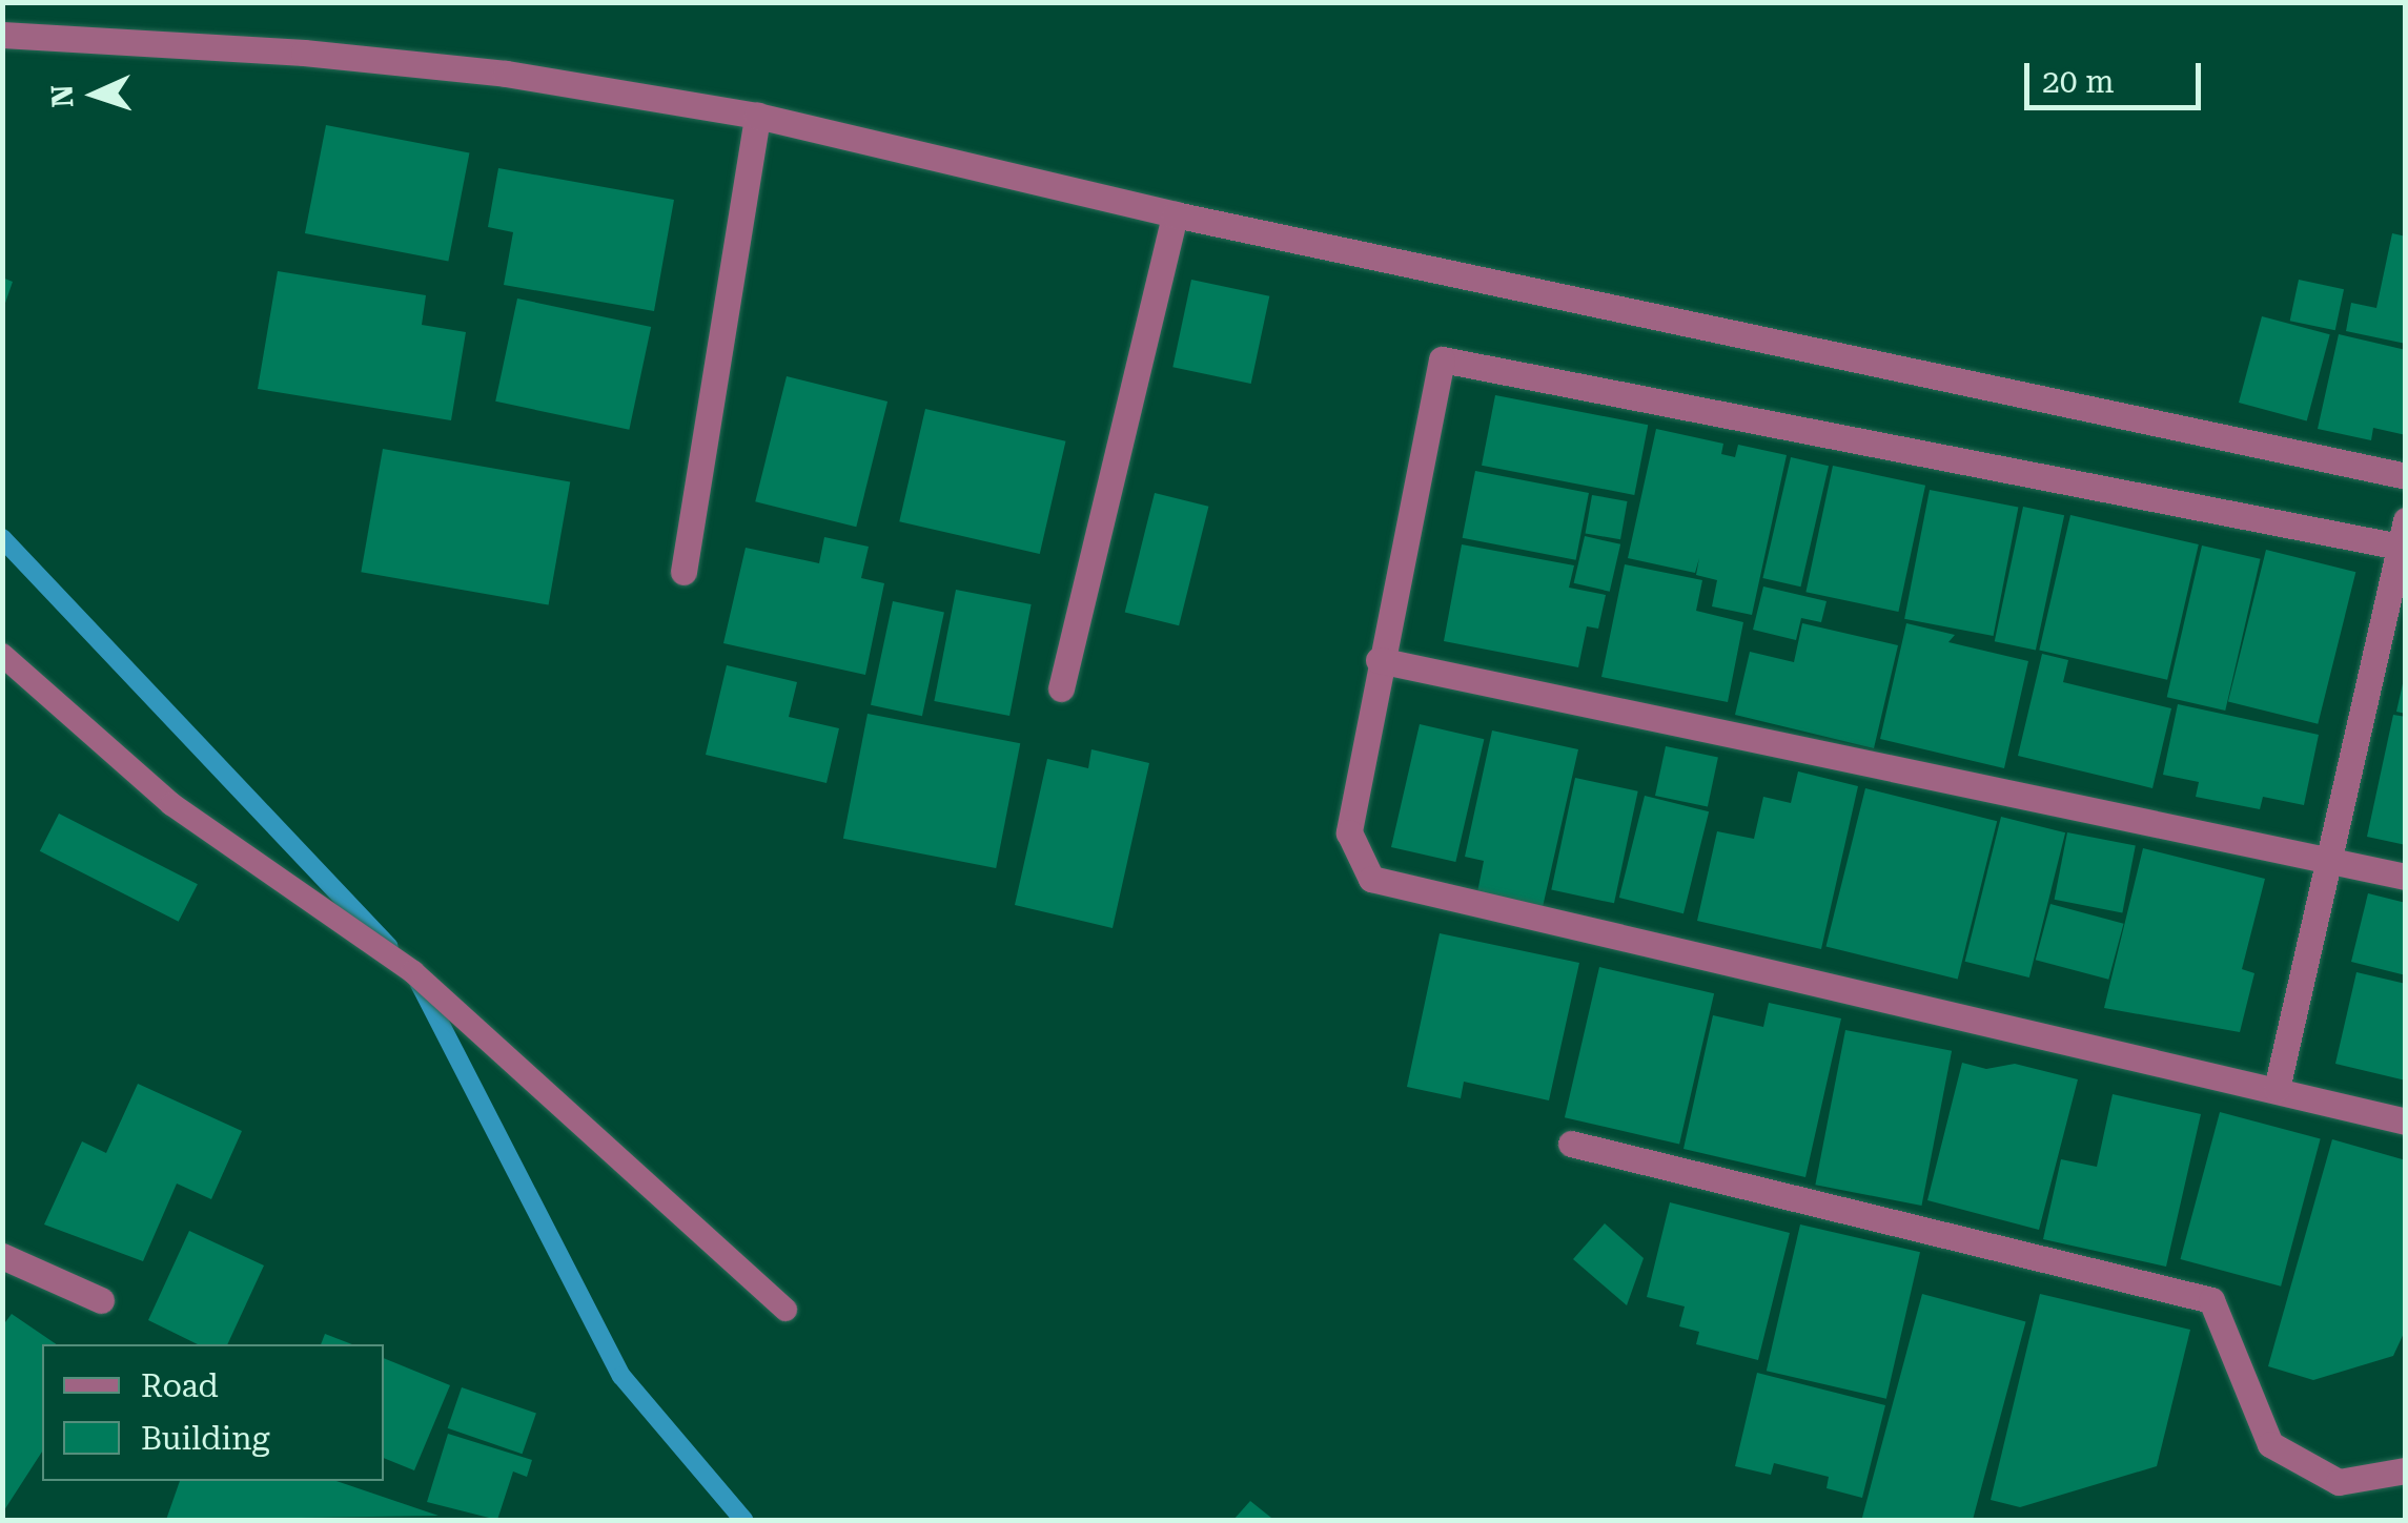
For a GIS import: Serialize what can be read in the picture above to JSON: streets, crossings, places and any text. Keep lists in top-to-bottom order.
{
  "legend": ["Road", "Building"],
  "scale_bar": "20 m",
  "north": "left"
}
